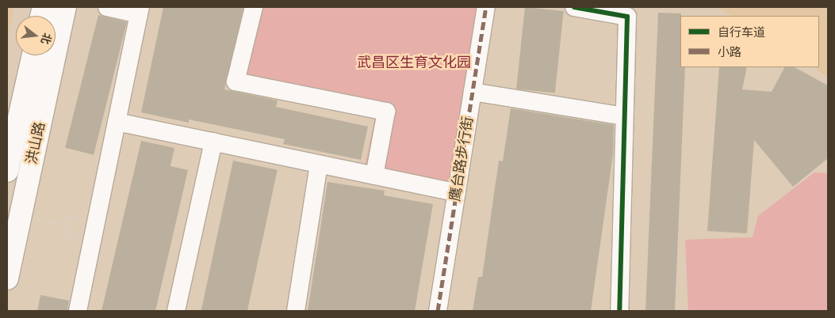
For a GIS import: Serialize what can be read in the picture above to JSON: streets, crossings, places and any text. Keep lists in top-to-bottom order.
{
  "streets": {
    "main road": ["洪山路"],
    "street": ["鹰台路步行街"]
  },
  "parks": ["武昌区生育文化园"],
  "legend": ["自行车道", "小路"],
  "north": "right"
}
